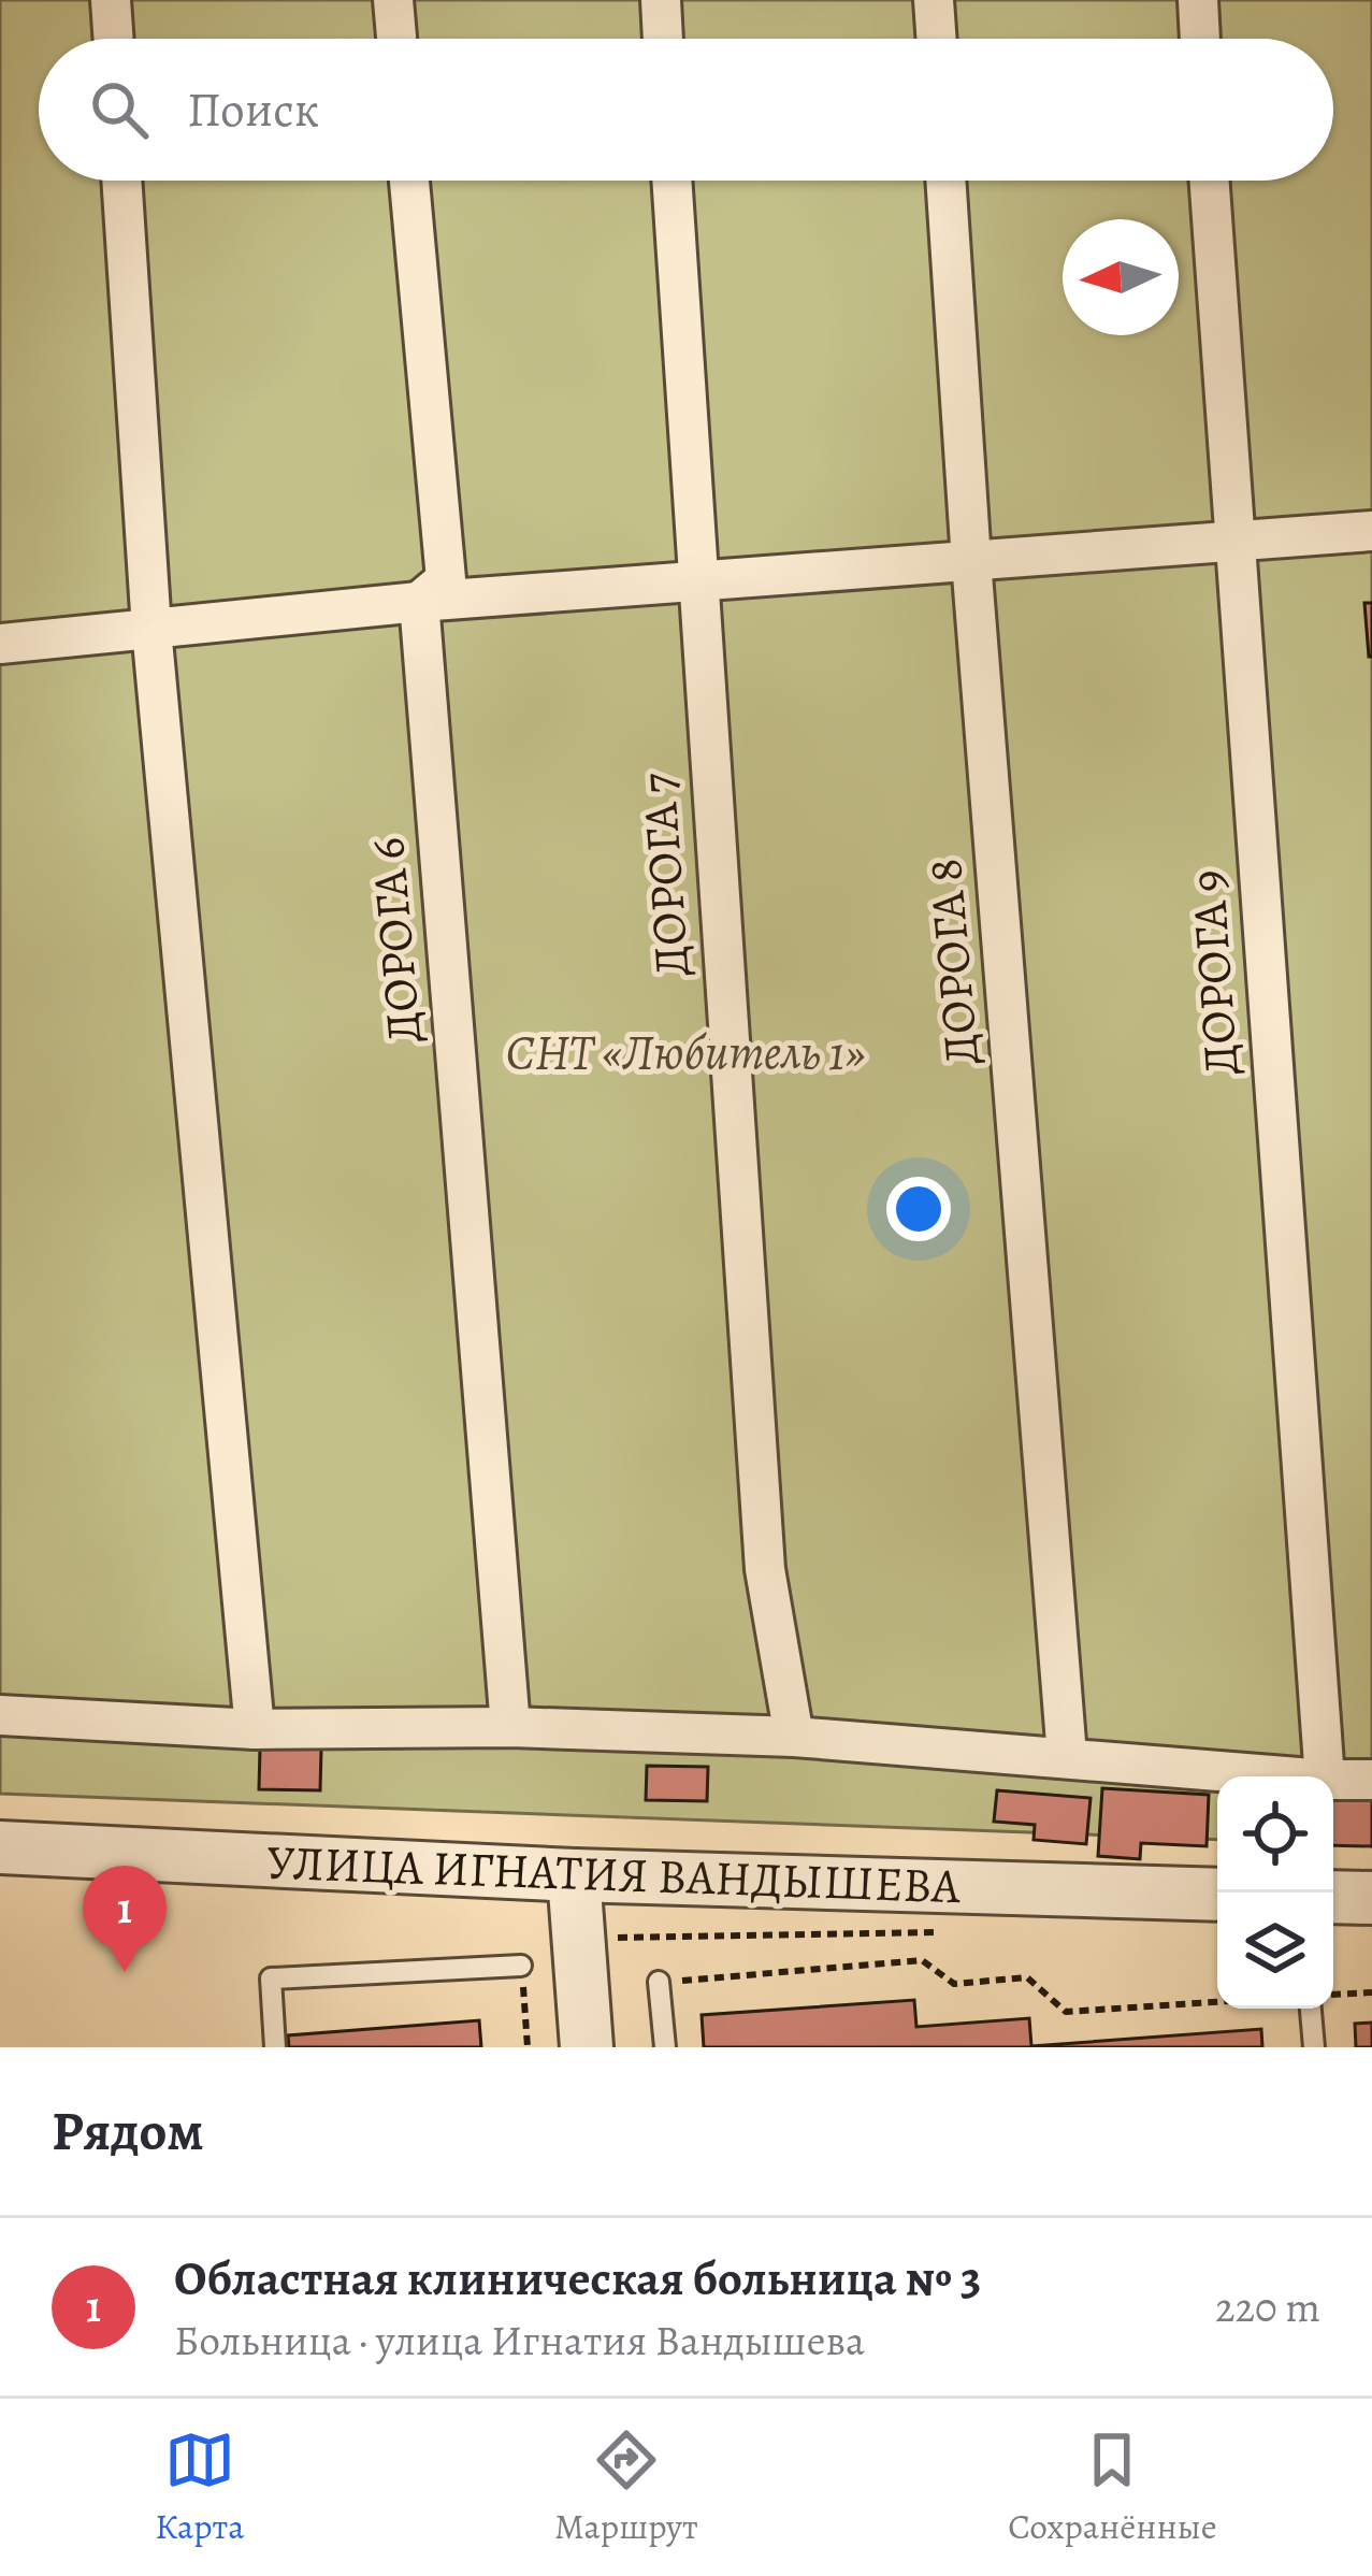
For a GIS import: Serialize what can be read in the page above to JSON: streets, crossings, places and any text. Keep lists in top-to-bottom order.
{
  "streets": {
    "street": [
      "ДОРОГА 7",
      "ДОРОГА 6",
      "ДОРОГА 8",
      "ДОРОГА 9",
      "УЛИЦА ИГНАТИЯ ВАНДЫШЕВА"
    ]
  },
  "parks": ["СНТ «Любитель 1»"],
  "north": "left",
  "page": {
    "search": "Поиск",
    "pins": "1",
    "heading": "Рядом",
    "list": [
      {
        "mark": "1",
        "name": "Областная клиническая больница № 3",
        "note": "Больница · улица Игнатия Вандышева",
        "value": "220 m"
      }
    ],
    "nav": ["Карта", "Маршрут", "Сохранённые"]
  }
}
